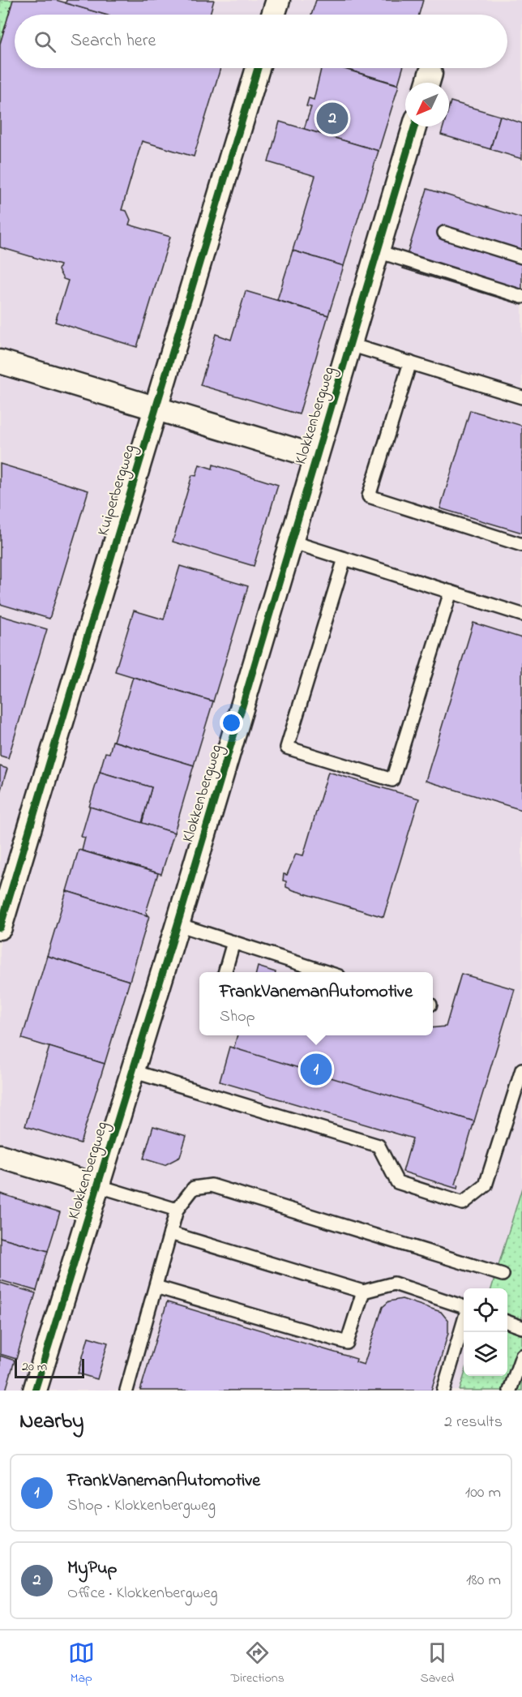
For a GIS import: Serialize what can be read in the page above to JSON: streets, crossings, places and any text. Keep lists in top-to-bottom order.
{
  "streets": {
    "street": ["Klokkenbergweg", "Kuiperbergweg"]
  },
  "crossings": [
    ["Klokkenbergweg", "Kuiperbergweg"]
  ],
  "scale_bar": "20 m",
  "north": "bottom left",
  "page": {
    "search": "Search here",
    "pins": ["2", "1"],
    "popup": ["FrankVanemanAutomotive", "Shop"],
    "scale": "20 m",
    "heading": ["Nearby", "2 results"],
    "list": [
      {
        "mark": "1",
        "name": "FrankVanemanAutomotive",
        "note": "Shop · Klokkenbergweg",
        "value": "100 m"
      },
      {
        "mark": "2",
        "name": "MyPup",
        "note": "Office · Klokkenbergweg",
        "value": "180 m"
      }
    ],
    "nav": ["Map", "Directions", "Saved"]
  }
}
